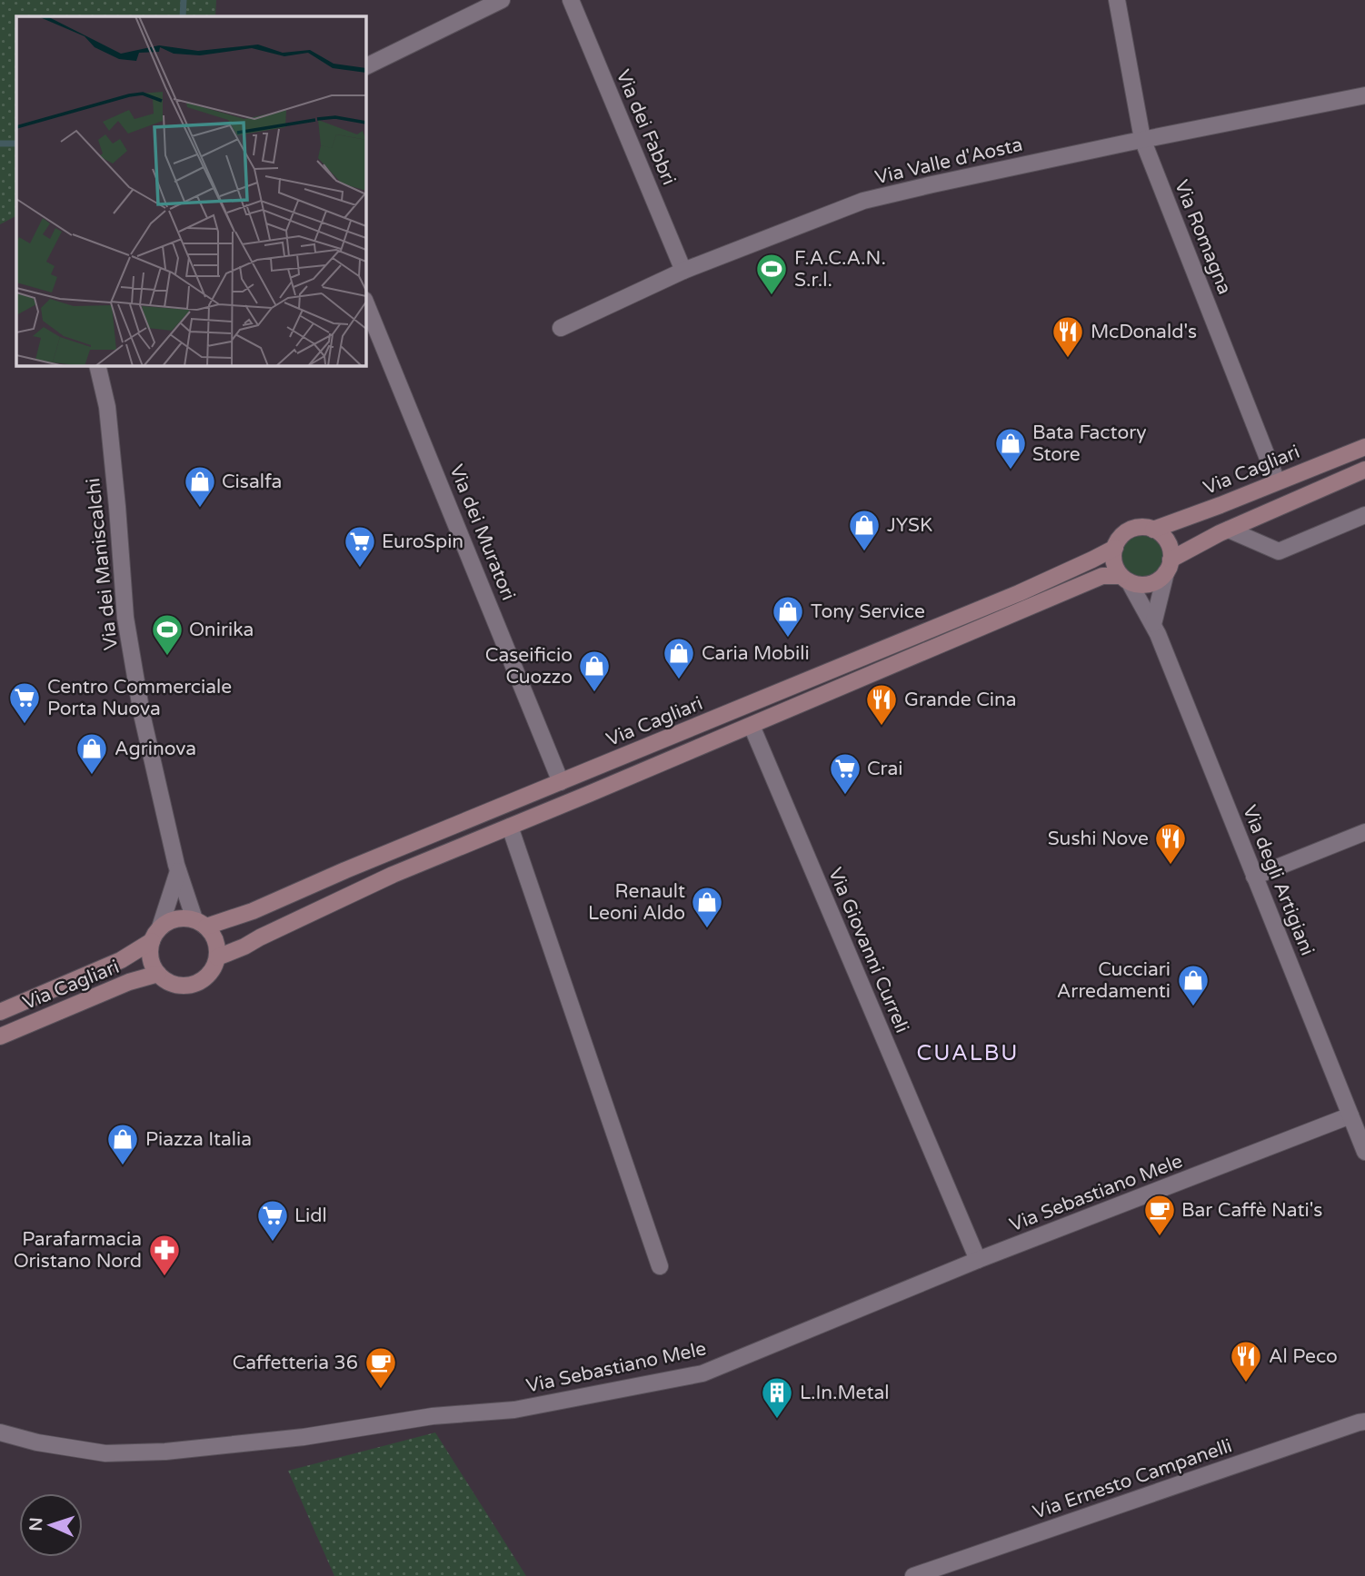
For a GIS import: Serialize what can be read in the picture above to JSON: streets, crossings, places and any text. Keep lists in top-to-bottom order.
{
  "streets": {
    "main road": ["Via Cagliari"],
    "street": [
      "Via dei Fabbri",
      "Via Valle d'Aosta",
      "Via Romagna",
      "Via dei Muratori",
      "Via dei Maniscalchi",
      "Via degli Artigiani",
      "Via Giovanni Curreli",
      "Via Sebastiano Mele",
      "Via Ernesto Campanelli"
    ]
  },
  "crossings": [
    ["Via dei Fabbri", "Via Valle d'Aosta"],
    ["Via Valle d'Aosta", "Via Romagna"],
    ["Via Romagna", "Via Cagliari"],
    ["Via Cagliari", "Via dei Muratori"],
    ["Via Cagliari", "Via dei Maniscalchi"],
    ["Via Cagliari", "Via degli Artigiani"],
    ["Via degli Artigiani", "Via Sebastiano Mele"],
    ["Via Giovanni Curreli", "Via Sebastiano Mele"]
  ],
  "districts": ["CUALBU"],
  "places": {
    "sports": ["F.A.C.A.N. S.r.l.", "Onirika"],
    "restaurant": [
      "McDonald's",
      "Grande Cina",
      "Sushi Nove",
      "Al Peco"
    ],
    "shop": [
      "Bata Factory Store",
      "Cisalfa",
      "JYSK",
      "Tony Service",
      "Caria Mobili",
      "Caseificio Cuozzo",
      "Agrinova",
      "Renault Leoni Aldo",
      "Cucciari Arredamenti",
      "Piazza Italia"
    ],
    "supermarket": [
      "EuroSpin",
      "Centro Commerciale Porta Nuova",
      "Crai",
      "Lidl"
    ],
    "cafe": ["Bar Caffè Nati's", "Caffetteria 36"],
    "pharmacy": ["Parafarmacia Oristano Nord"],
    "building": ["L.In.Metal"]
  },
  "north": "left"
}
